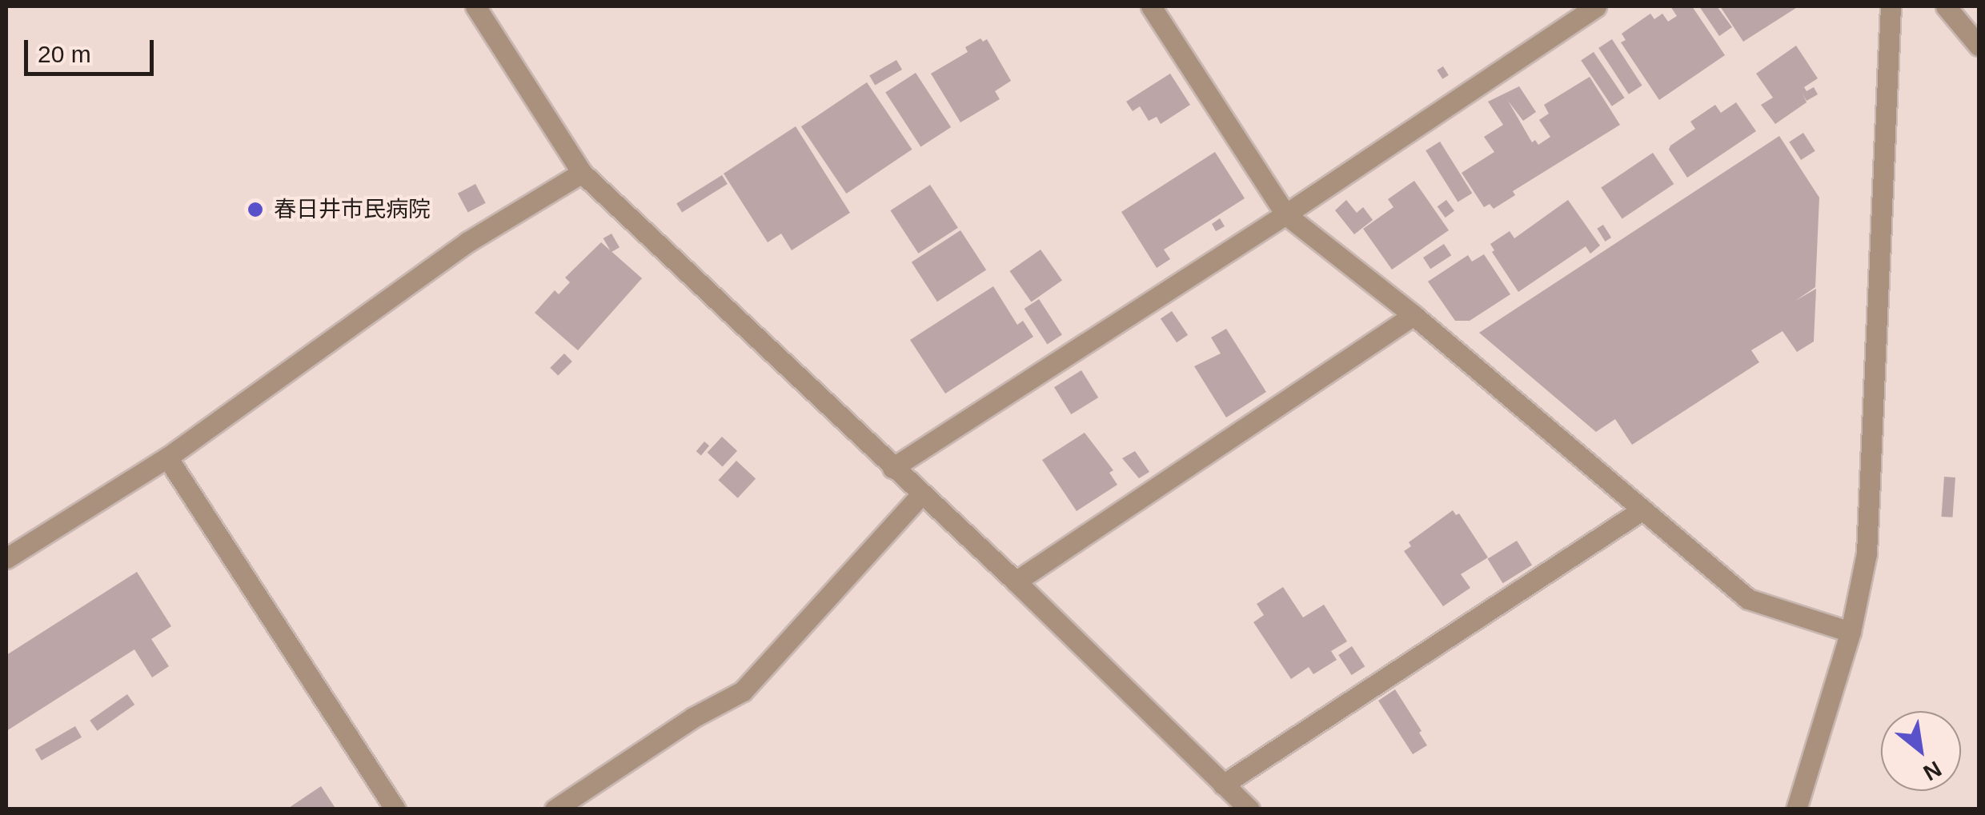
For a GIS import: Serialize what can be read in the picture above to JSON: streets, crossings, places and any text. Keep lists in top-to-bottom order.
{
  "places": ["春日井市民病院"],
  "scale_bar": "20 m",
  "north": "bottom right"
}
